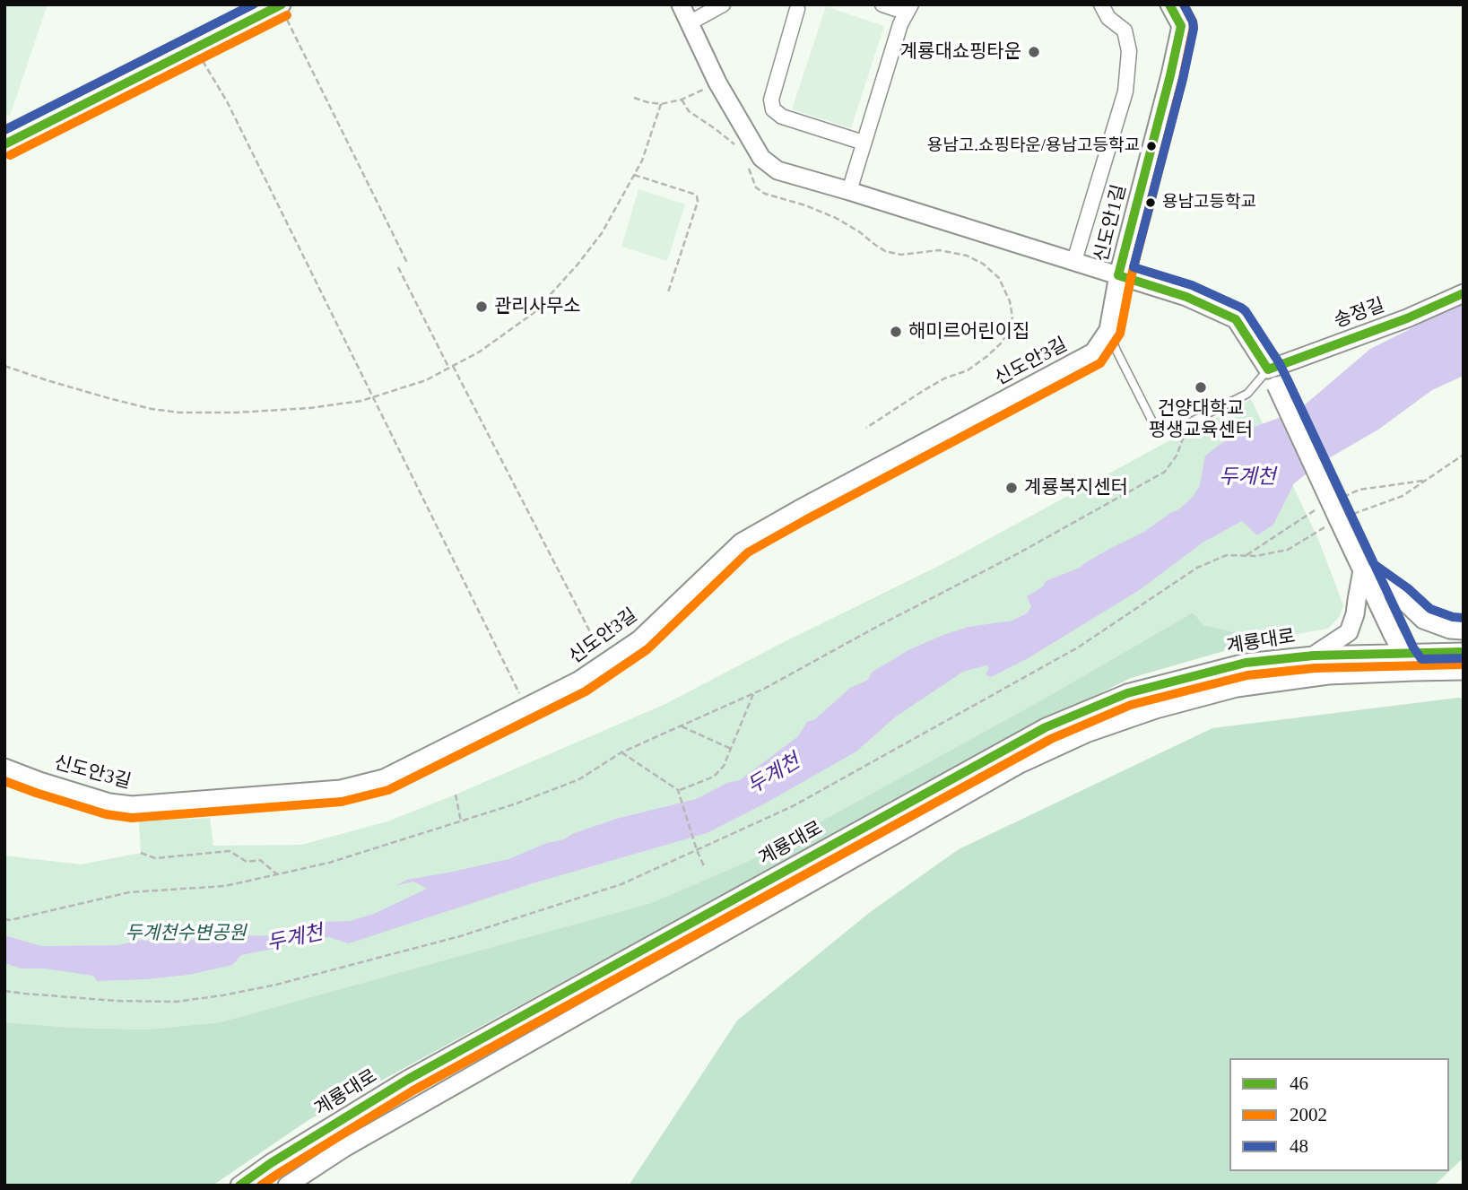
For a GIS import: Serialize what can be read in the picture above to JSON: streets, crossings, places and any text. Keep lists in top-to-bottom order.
{
  "streets": {
    "street": [
      "신도안1길",
      "송정길",
      "신도안3길",
      "계룡대로"
    ]
  },
  "crossings": [
    ["신도안1길", "송정길"],
    ["신도안1길", "신도안3길"]
  ],
  "water": ["두계천"],
  "parks": ["두계천수변공원"],
  "places": [
    "계룡대쇼핑타운",
    "용남고.쇼핑타운/용남고등학교",
    "용남고등학교",
    "관리사무소",
    "해미르어린이집",
    "건양대학교 평생교육센터",
    "계룡복지센터"
  ],
  "lines": ["transit line 46", "transit line 2002", "transit line 48"],
  "legend": ["46", "2002", "48"]
}
